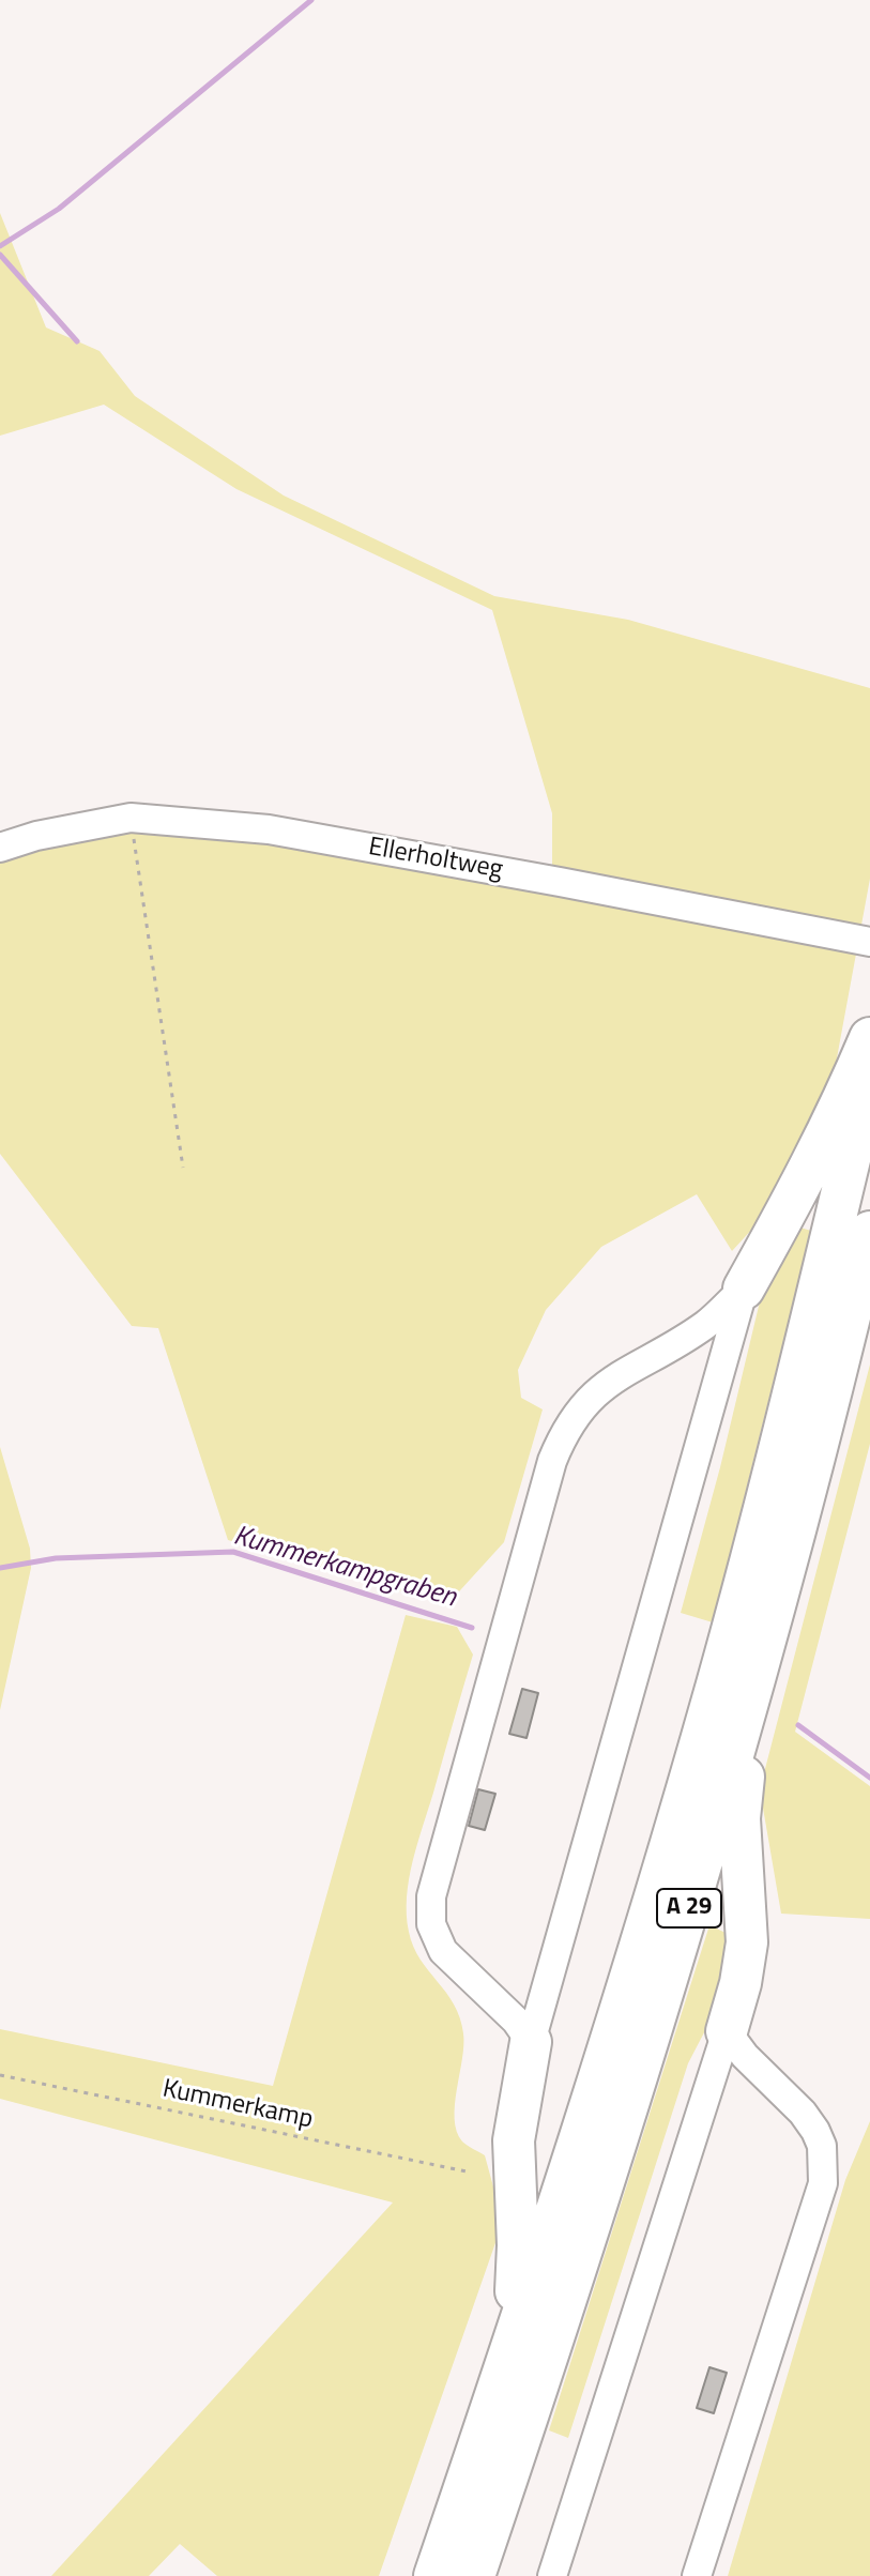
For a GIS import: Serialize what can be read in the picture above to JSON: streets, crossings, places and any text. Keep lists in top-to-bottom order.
{
  "streets": {
    "highway": ["A 29"],
    "street": ["Ellerholtweg"],
    "path": ["Kummerkamp"]
  },
  "water": ["Kummerkampgraben"]
}
